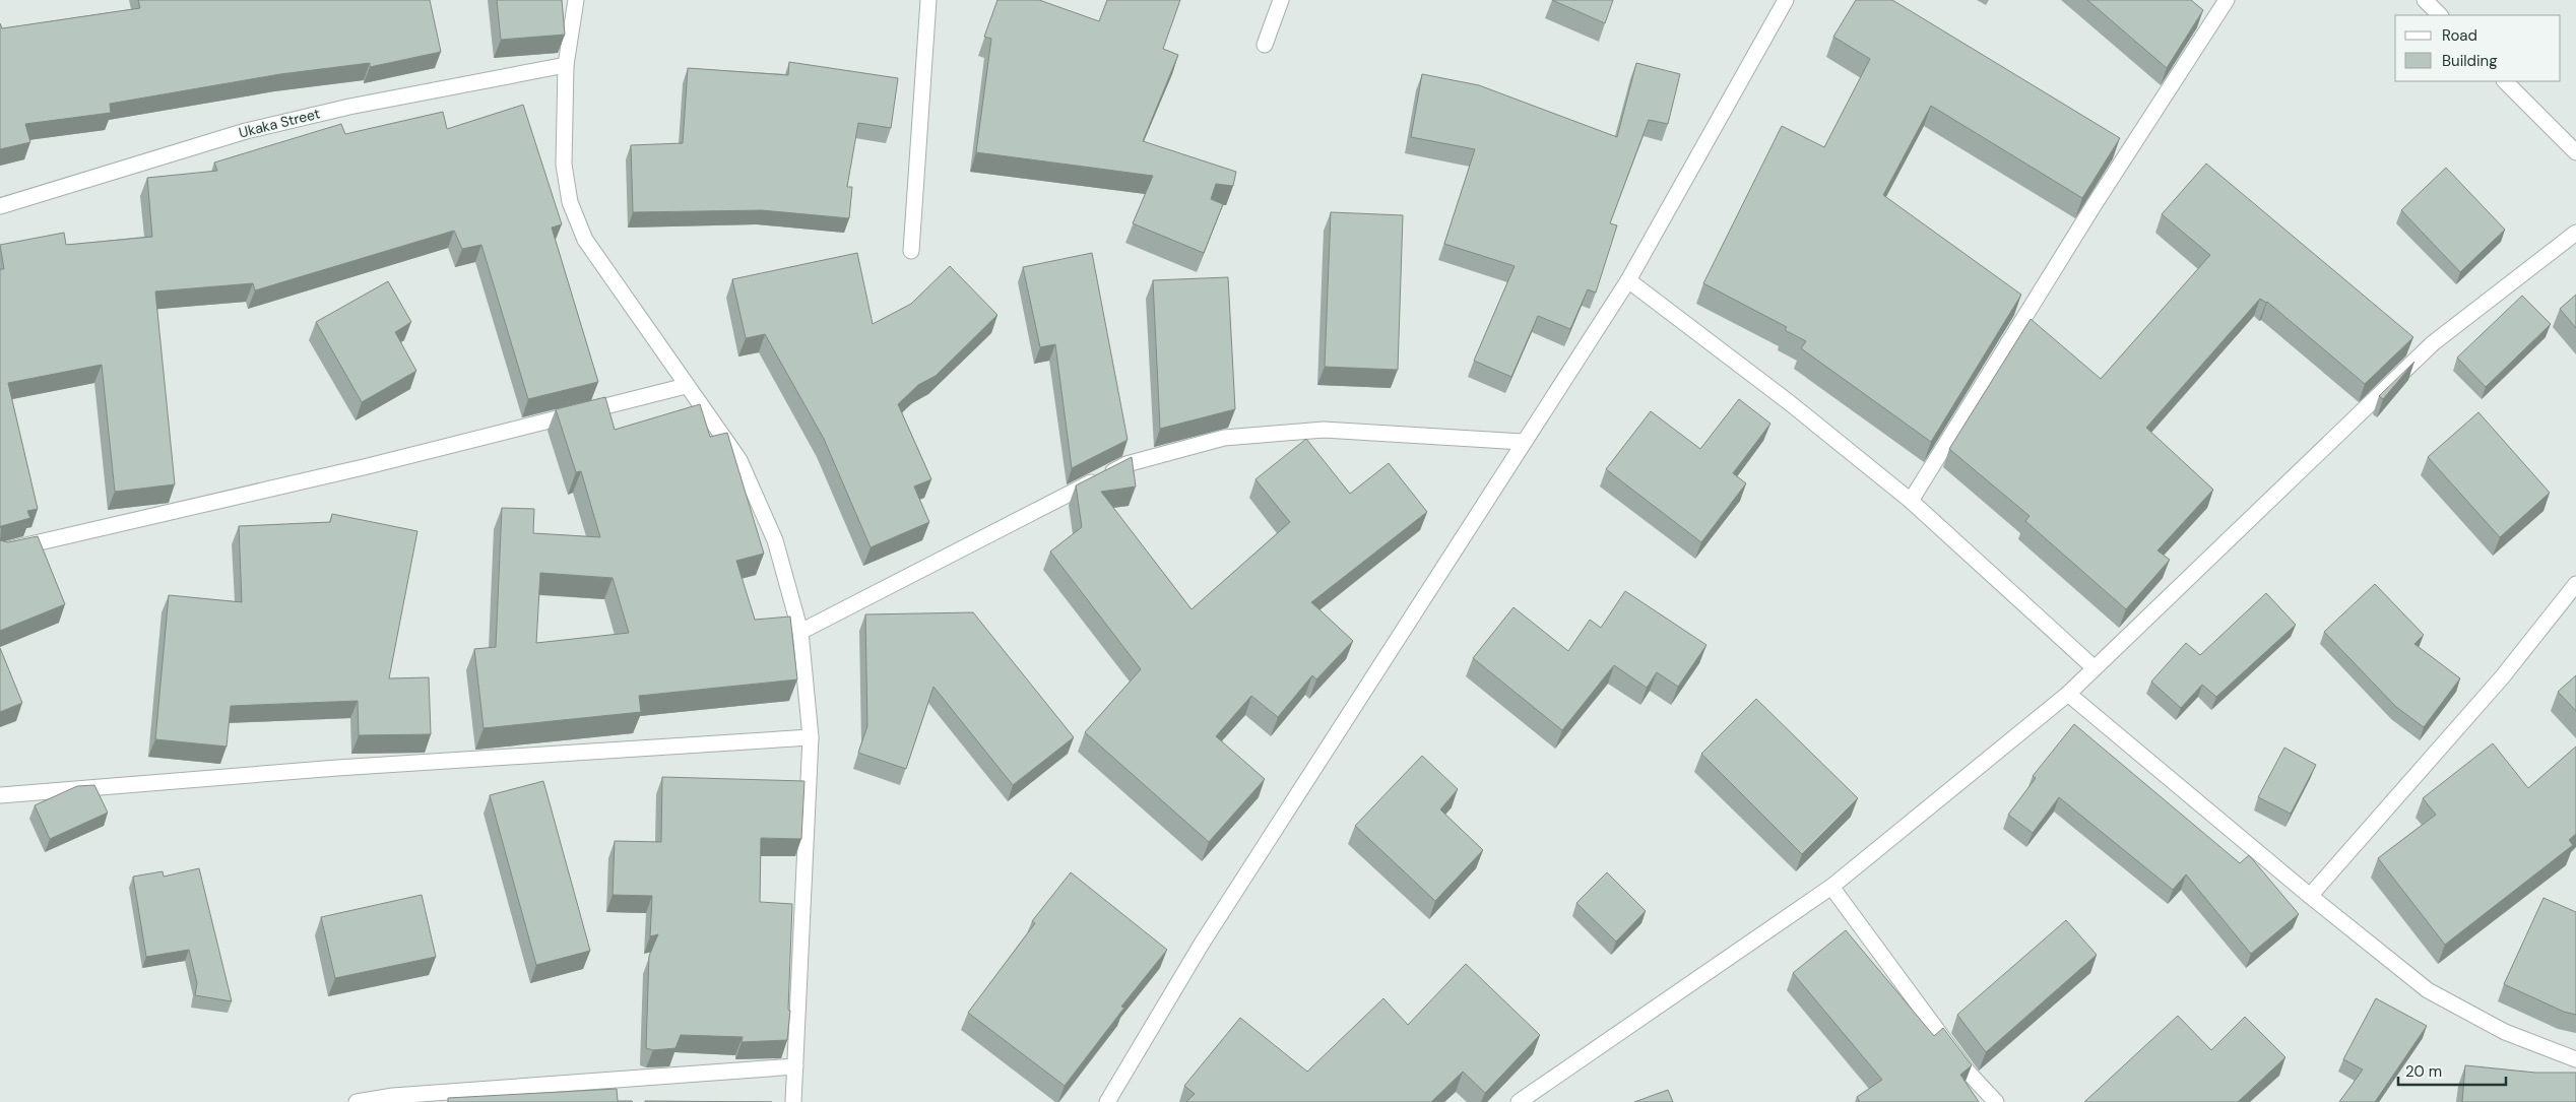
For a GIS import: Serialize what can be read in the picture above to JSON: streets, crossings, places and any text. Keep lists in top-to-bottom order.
{
  "streets": {
    "street": ["Ukaka Street"]
  },
  "legend": ["Road", "Building"],
  "scale_bar": "20 m"
}
